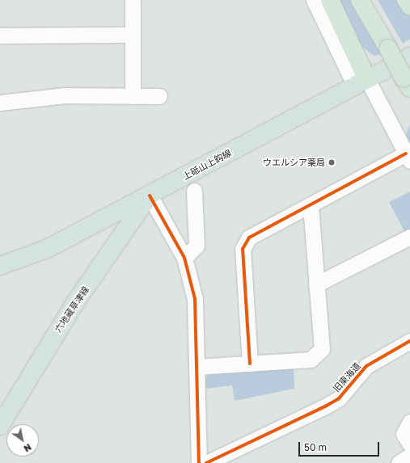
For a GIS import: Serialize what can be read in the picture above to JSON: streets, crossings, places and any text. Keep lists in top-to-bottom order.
{
  "streets": {
    "main road": ["上砥山上鈎線", "六地蔵草津線"],
    "street": ["旧東海道"]
  },
  "crossings": [
    ["上砥山上鈎線", "六地蔵草津線"]
  ],
  "places": ["ウエルシア薬局"],
  "scale_bar": "50 m",
  "north": "bottom right"
}
